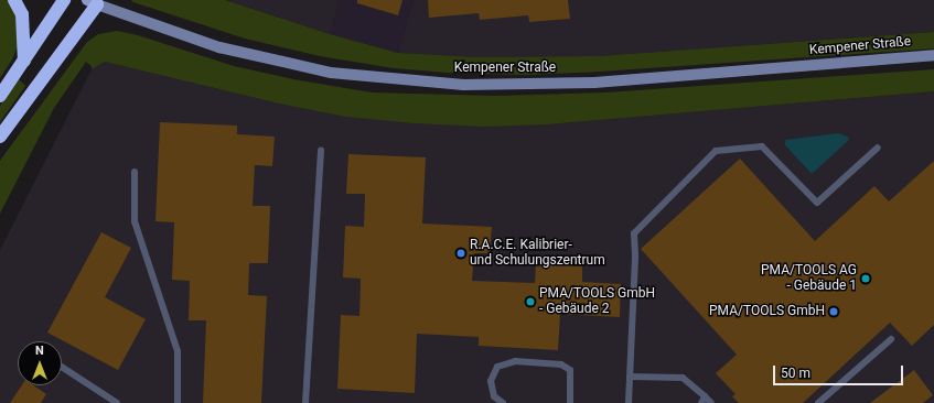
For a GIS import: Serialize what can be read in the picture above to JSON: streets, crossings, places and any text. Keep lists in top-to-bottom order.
{
  "streets": {
    "main road": ["Kempener Straße"]
  },
  "places": [
    "R.A.C.E. Kalibrier- und Schulungszentrum",
    "PMA/TOOLS AG - Gebäude 1",
    "PMA/TOOLS GmbH - Gebäude 2",
    "PMA/TOOLS GmbH"
  ],
  "scale_bar": "50 m",
  "north": "top"
}
